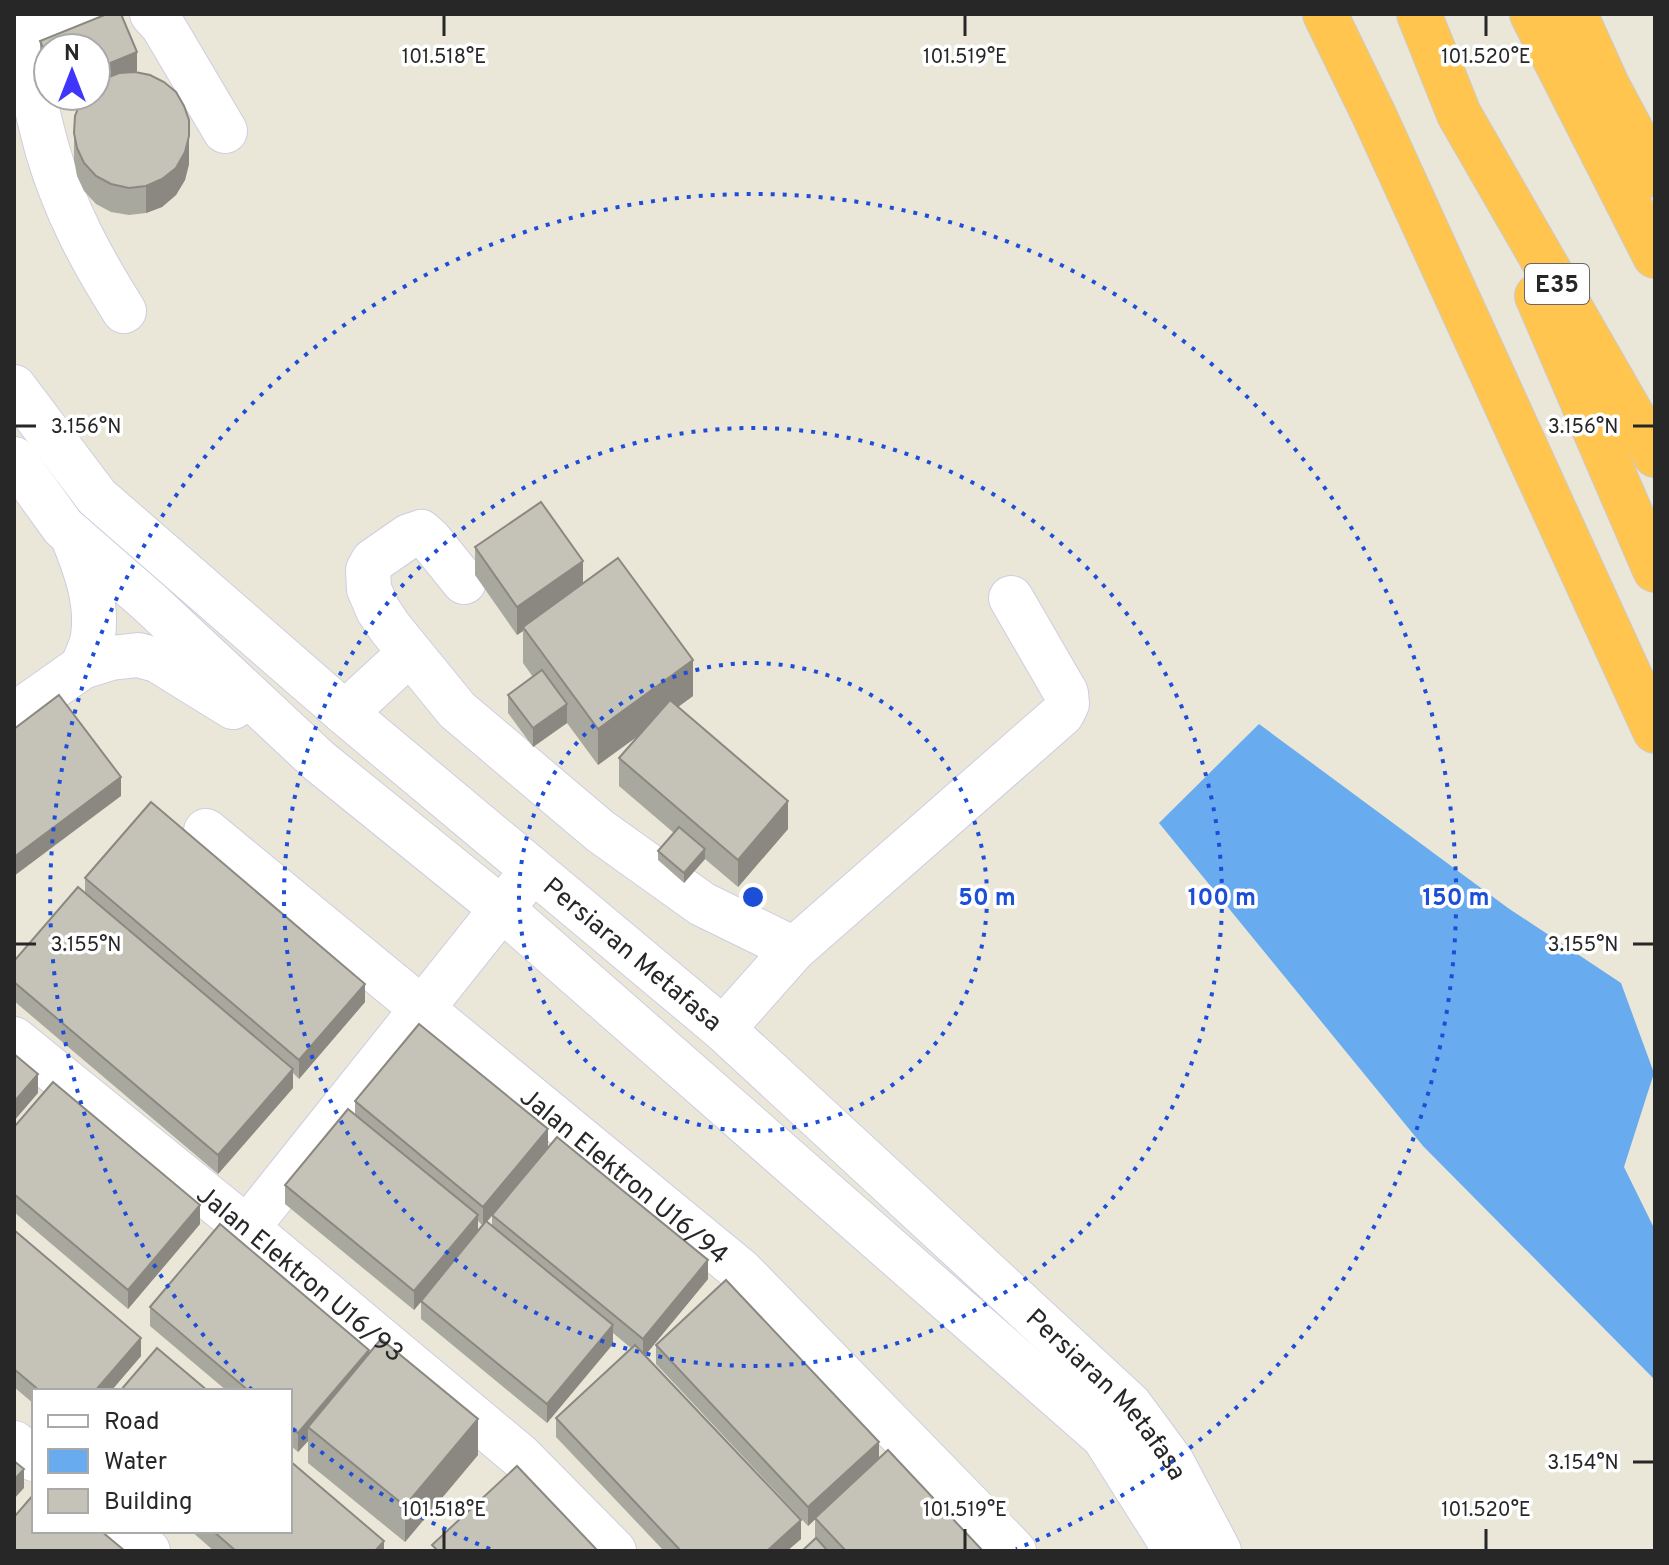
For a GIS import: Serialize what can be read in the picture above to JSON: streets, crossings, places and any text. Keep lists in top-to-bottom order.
{
  "streets": {
    "highway": ["E35"],
    "street": ["Persiaran Metafasa", "Jalan Elektron U16/94", "Jalan Elektron U16/93"]
  },
  "legend": ["Road", "Water", "Building"],
  "north": "top",
  "coordinates": [
    "101.518°E",
    "101.519°E",
    "101.520°E",
    "3.156°N",
    "3.155°N",
    "3.154°N"
  ],
  "rings": ["50 m", "100 m", "150 m"]
}
